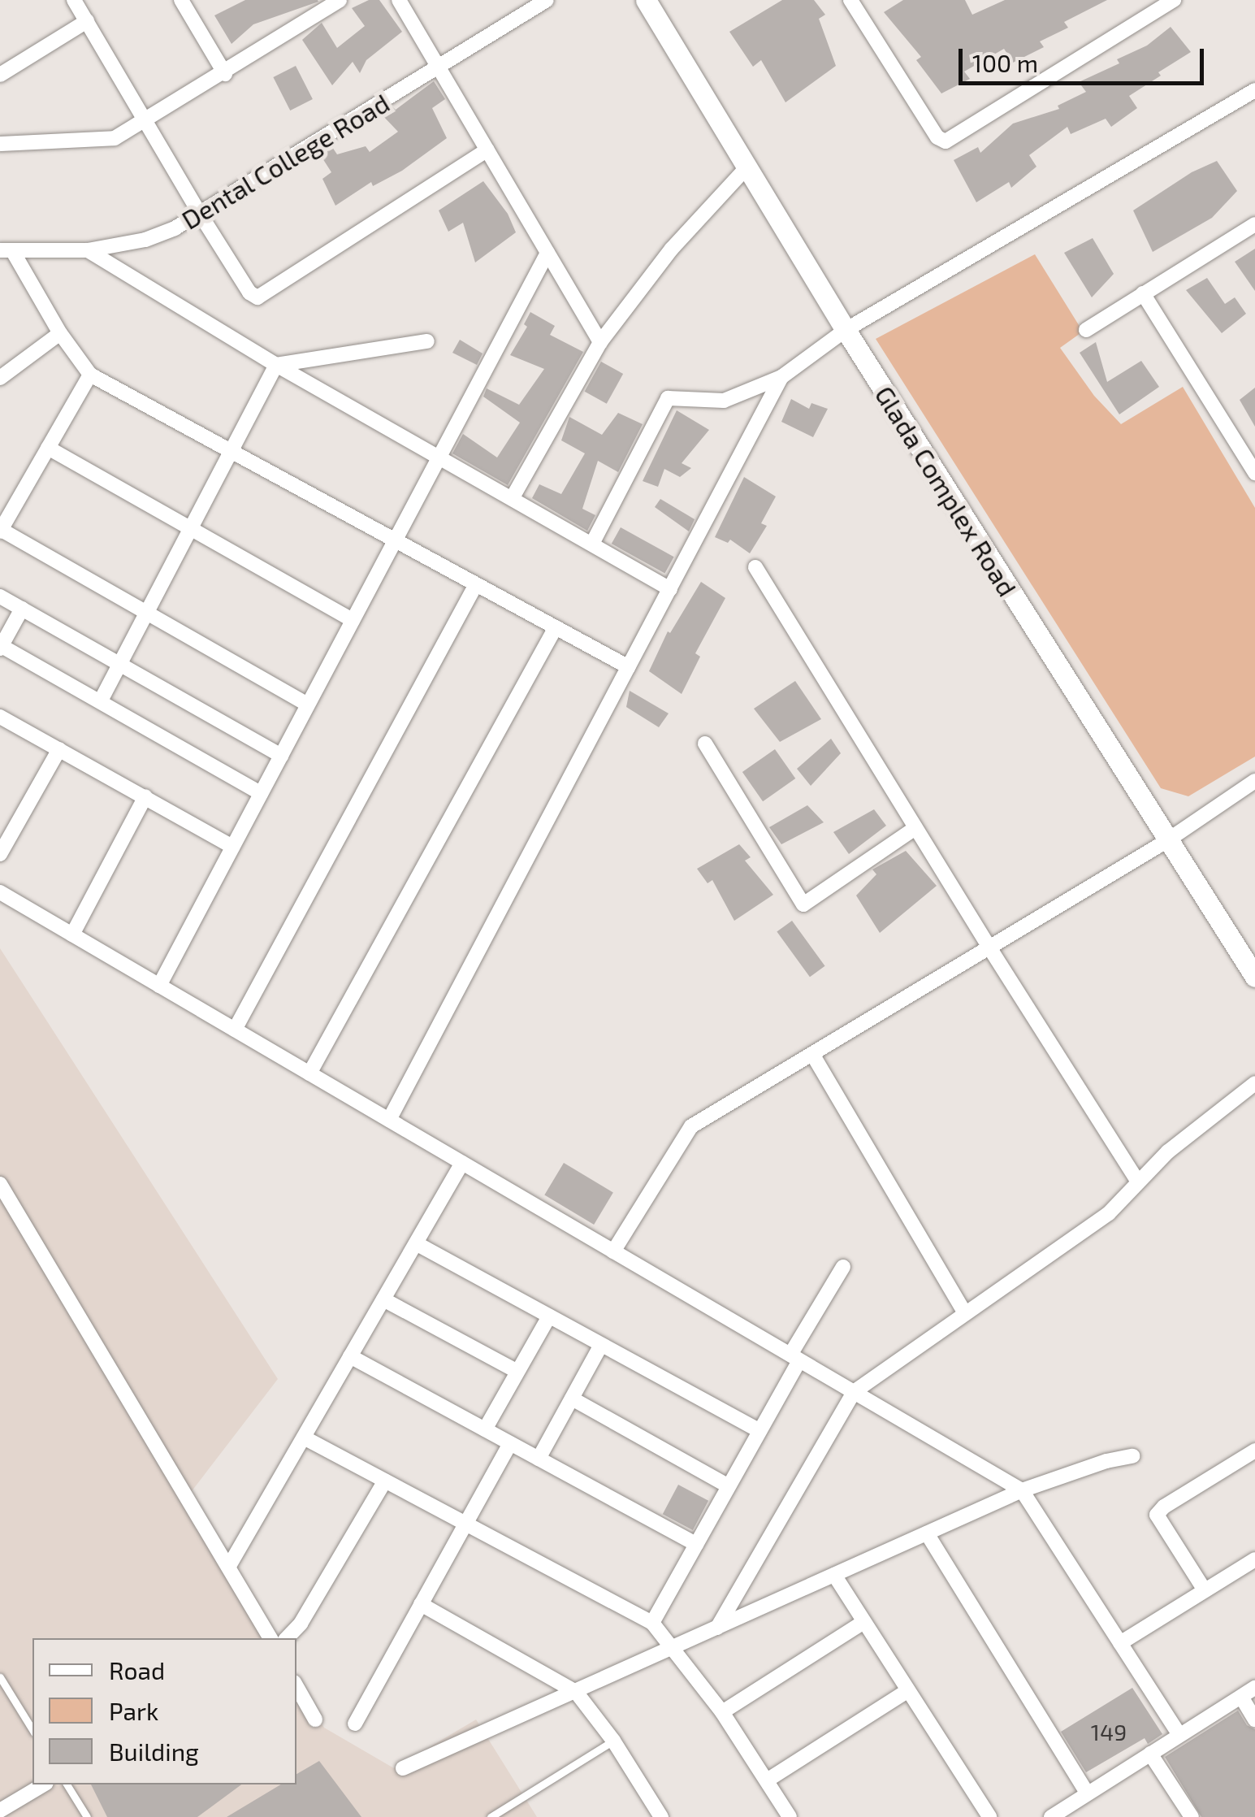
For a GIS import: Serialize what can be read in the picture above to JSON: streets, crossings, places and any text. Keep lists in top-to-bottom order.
{
  "streets": {
    "street": ["Dental College Road", "Glada Complex Road"]
  },
  "house_numbers": ["149"],
  "legend": ["Road", "Park", "Building"],
  "scale_bar": "100 m"
}
